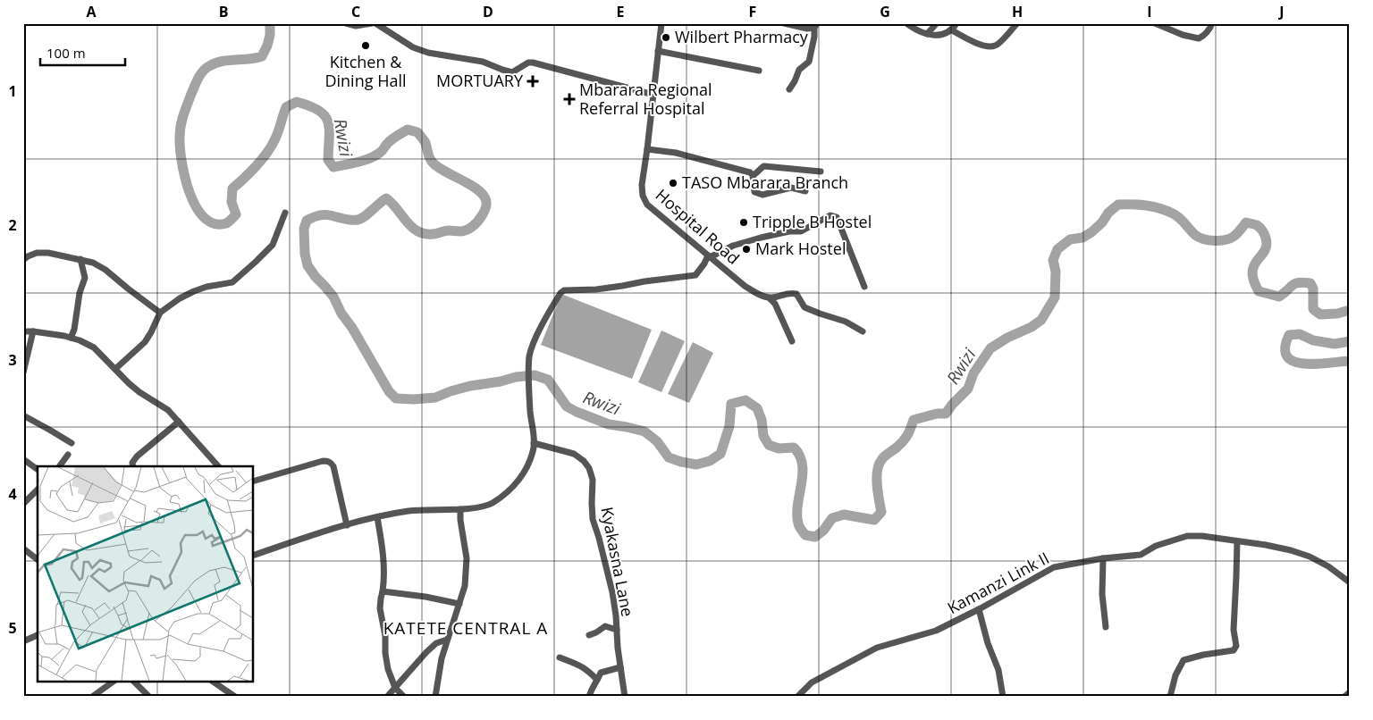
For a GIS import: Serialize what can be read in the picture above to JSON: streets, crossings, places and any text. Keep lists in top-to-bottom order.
{
  "streets": {
    "street": ["Hospital Road", "Kyakasna Lane", "Kamanzi Link II"]
  },
  "districts": ["KATETE CENTRAL A"],
  "water": ["Rwizi"],
  "places": {
    "other": [
      "Wilbert Pharmacy",
      "Kitchen & Dining Hall",
      "TASO Mbarara Branch",
      "Tripple B Hostel",
      "Mark Hostel"
    ],
    "health": ["MORTUARY", "Mbarara Regional Referral Hospital"]
  },
  "scale_bar": "100 m",
  "grid": {
    "columns": [
      "A",
      "B",
      "C",
      "D",
      "E",
      "F",
      "G",
      "H",
      "I",
      "J"
    ],
    "rows": [
      "1",
      "2",
      "3",
      "4",
      "5"
    ]
  }
}
